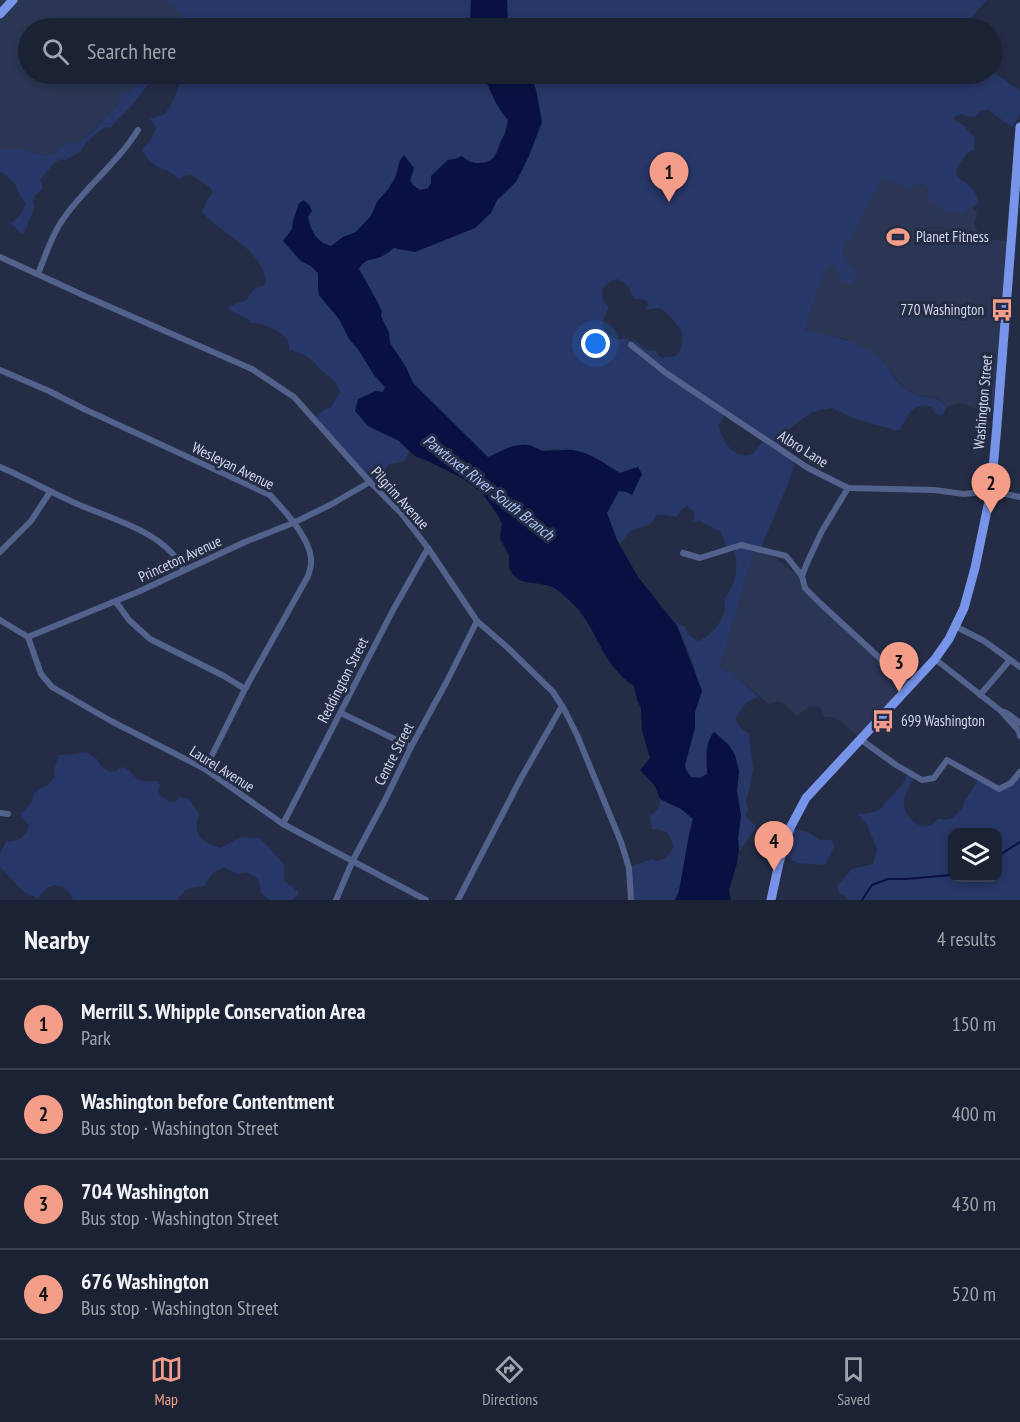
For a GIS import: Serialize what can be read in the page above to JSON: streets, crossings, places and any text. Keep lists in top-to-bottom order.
{
  "streets": {
    "main road": ["Washington Street"],
    "street": [
      "Albro Lane",
      "Wesleyan Avenue",
      "Pilgrim Avenue",
      "Princeton Avenue",
      "Reddington Street",
      "Centre Street",
      "Laurel Avenue"
    ]
  },
  "crossings": [
    ["Washington Street", "Albro Lane"],
    ["Wesleyan Avenue", "Princeton Avenue"],
    ["Wesleyan Avenue", "Laurel Avenue"],
    ["Pilgrim Avenue", "Princeton Avenue"],
    ["Pilgrim Avenue", "Reddington Street"],
    ["Pilgrim Avenue", "Centre Street"],
    ["Princeton Avenue", "Laurel Avenue"],
    ["Reddington Street", "Laurel Avenue"],
    ["Centre Street", "Laurel Avenue"]
  ],
  "water": ["Pawtuxet River South Branch"],
  "places": {
    "sports": ["Planet Fitness"],
    "bus stop": ["770 Washington", "699 Washington"]
  },
  "page": {
    "search": "Search here",
    "pins": [
      "1",
      "2",
      "3",
      "4"
    ],
    "heading": ["Nearby", "4 results"],
    "list": [
      {
        "mark": "1",
        "name": "Merrill S. Whipple Conservation Area",
        "note": "Park",
        "value": "150 m"
      },
      {
        "mark": "2",
        "name": "Washington before Contentment",
        "note": "Bus stop · Washington Street",
        "value": "400 m"
      },
      {
        "mark": "3",
        "name": "704 Washington",
        "note": "Bus stop · Washington Street",
        "value": "430 m"
      },
      {
        "mark": "4",
        "name": "676 Washington",
        "note": "Bus stop · Washington Street",
        "value": "520 m"
      }
    ],
    "nav": ["Map", "Directions", "Saved"]
  }
}
